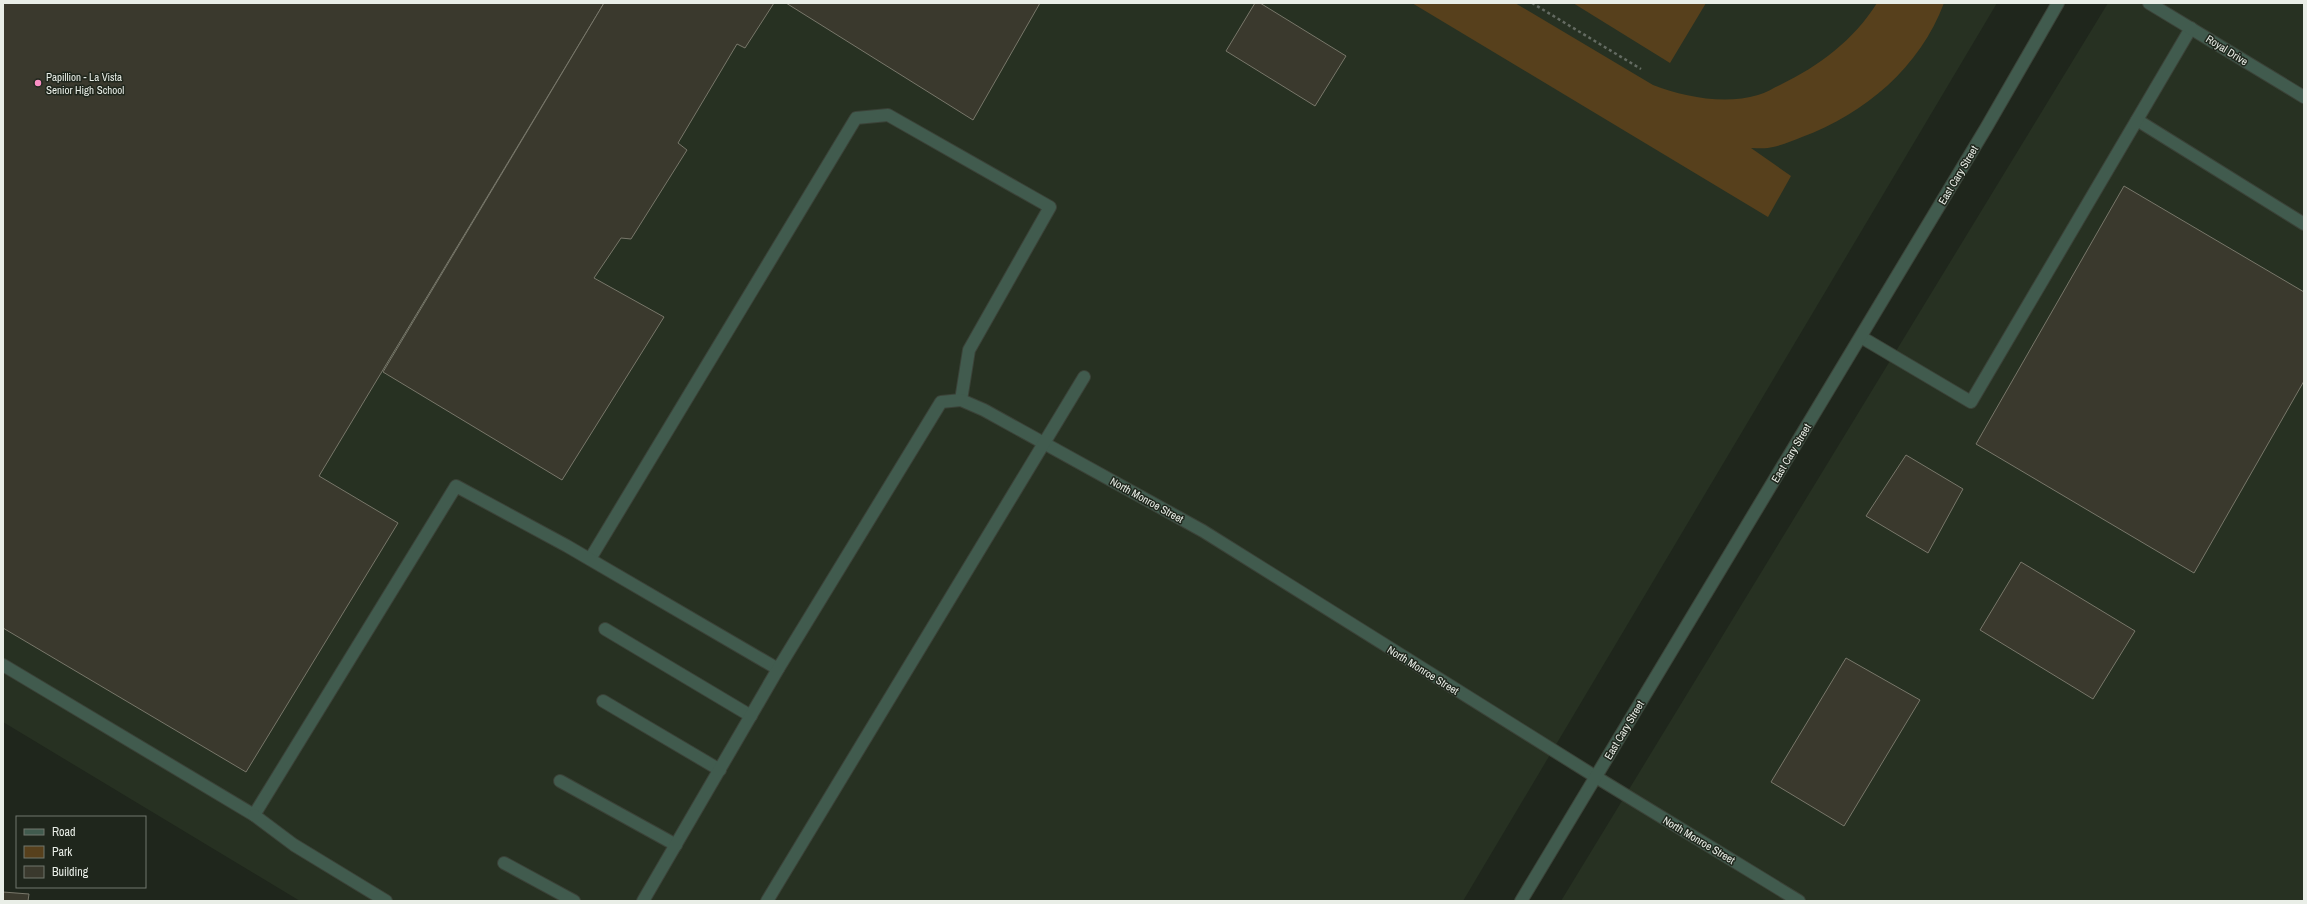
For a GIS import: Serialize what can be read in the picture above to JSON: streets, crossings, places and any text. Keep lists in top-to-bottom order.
{
  "streets": {
    "street": ["Royal Drive", "East Cary Street", "North Monroe Street"]
  },
  "crossings": [
    ["East Cary Street", "North Monroe Street"]
  ],
  "places": ["Papillion - La Vista Senior High School"],
  "legend": ["Road", "Park", "Building"]
}
